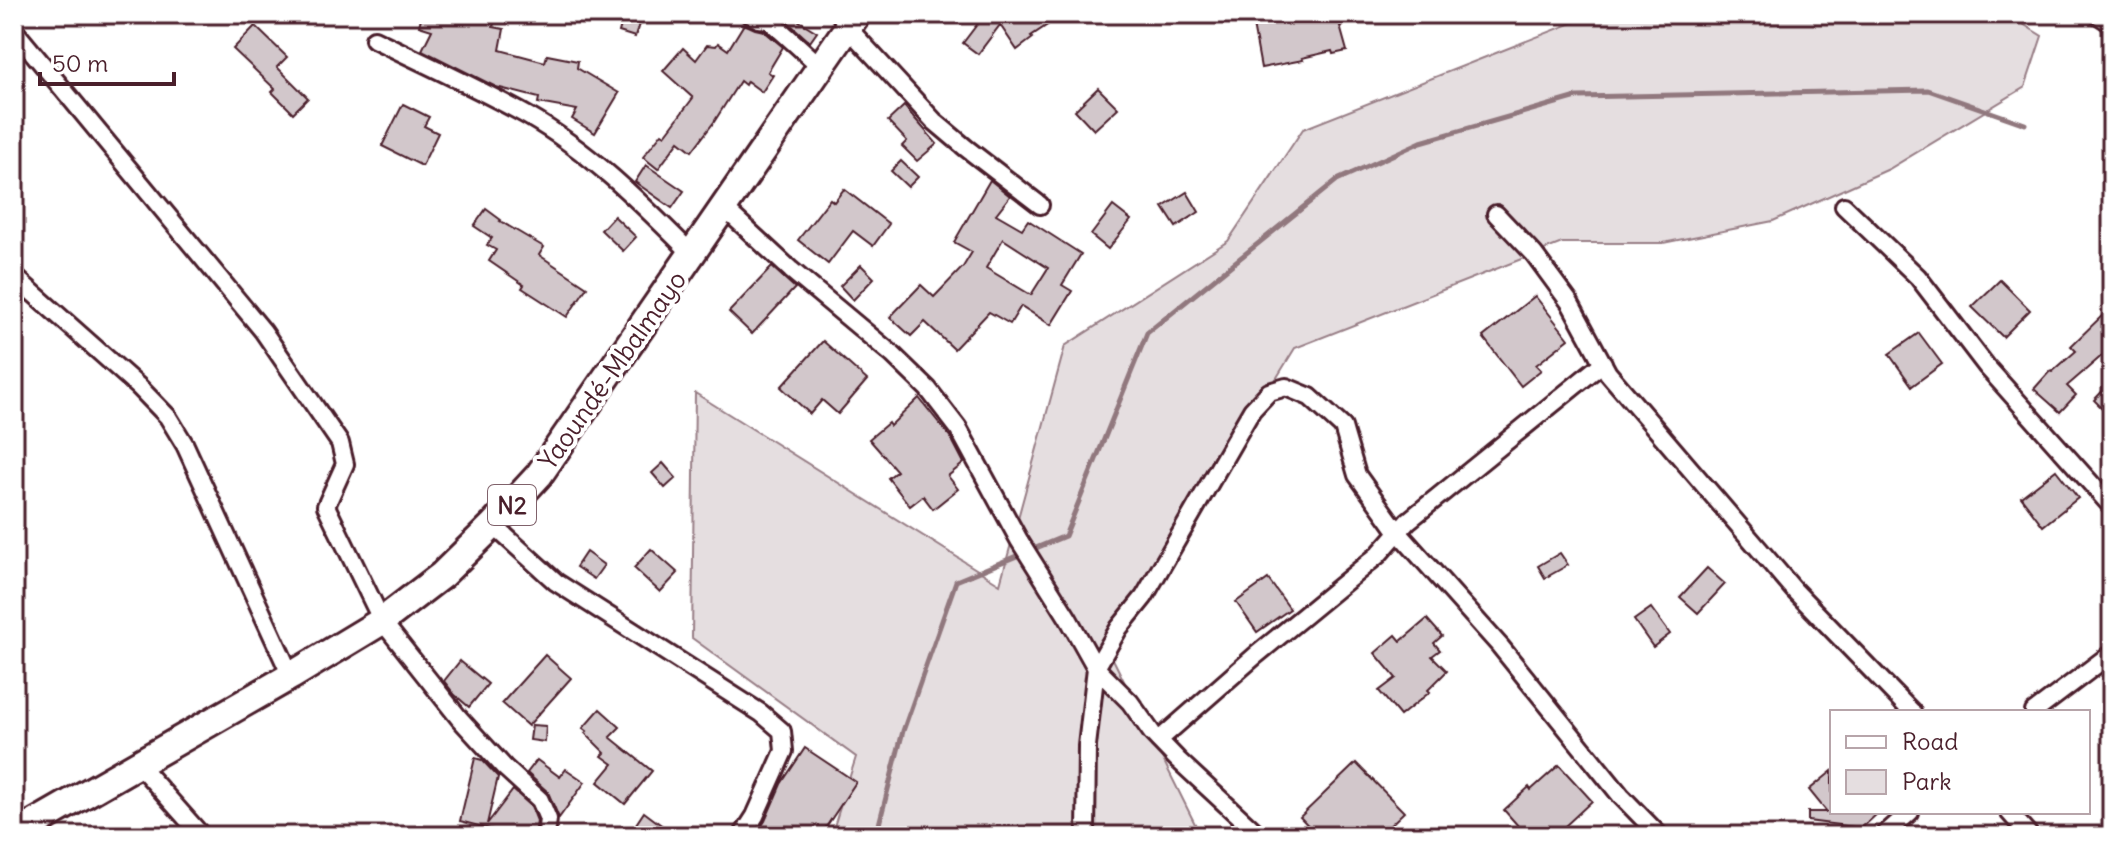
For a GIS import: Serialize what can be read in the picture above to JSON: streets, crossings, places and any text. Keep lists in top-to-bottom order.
{
  "streets": {
    "highway": ["Yaoundé-Mbalmayo", "N2"]
  },
  "legend": ["Road", "Park"],
  "scale_bar": "50 m"
}
